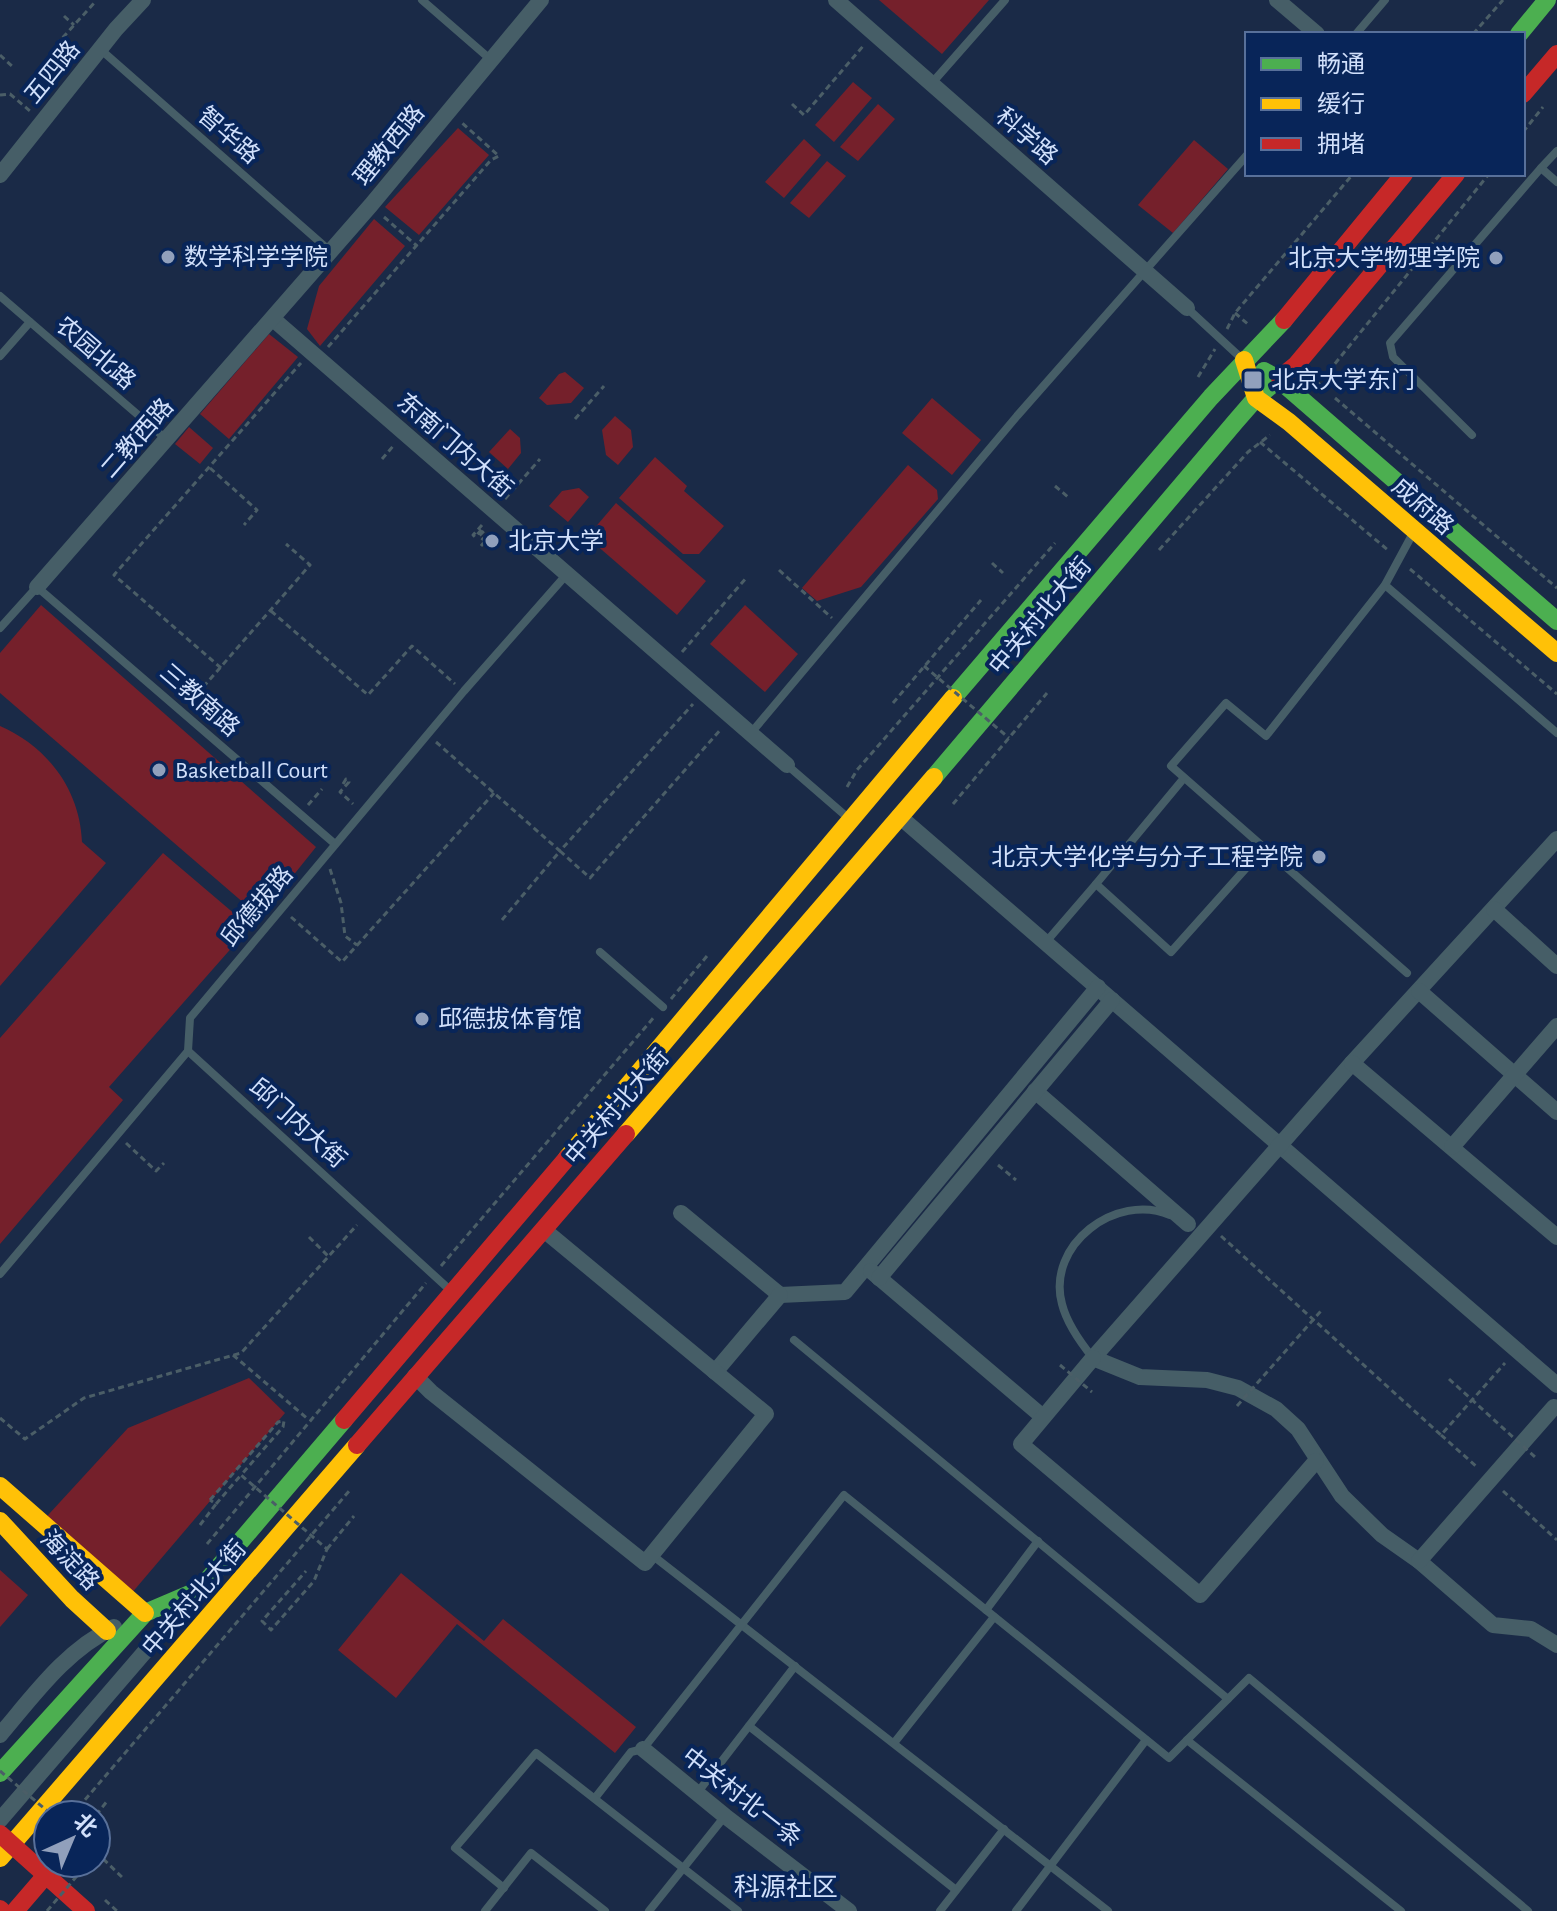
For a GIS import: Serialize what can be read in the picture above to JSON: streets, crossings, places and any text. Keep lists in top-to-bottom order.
{
  "streets": {
    "main road": ["成府路", "中关村北大街", "海淀路"],
    "street": [
      "五四路",
      "科学路",
      "理教西路",
      "二教西路",
      "东南门内大街",
      "中关村北一条"
    ],
    "lane": [
      "智华路",
      "农园北路",
      "三教南路",
      "邱德拔路",
      "邱门内大街"
    ]
  },
  "crossings": [
    ["五四路", "智华路"],
    ["智华路", "理教西路"],
    ["理教西路", "二教西路"],
    ["理教西路", "东南门内大街"],
    ["农园北路", "二教西路"],
    ["二教西路", "东南门内大街"],
    ["二教西路", "三教南路"],
    ["东南门内大街", "邱德拔路"],
    ["成府路", "中关村北大街"],
    ["中关村北大街", "邱门内大街"],
    ["中关村北大街", "海淀路"],
    ["三教南路", "邱德拔路"],
    ["邱德拔路", "邱门内大街"]
  ],
  "districts": ["科源社区"],
  "places": {
    "other": [
      "数学科学学院",
      "北京大学物理学院",
      "北京大学",
      "Basketball Court",
      "北京大学化学与分子工程学院",
      "邱德拔体育馆"
    ],
    "transit": ["北京大学东门"]
  },
  "legend": ["畅通", "缓行", "拥堵"],
  "north": "top right"
}
